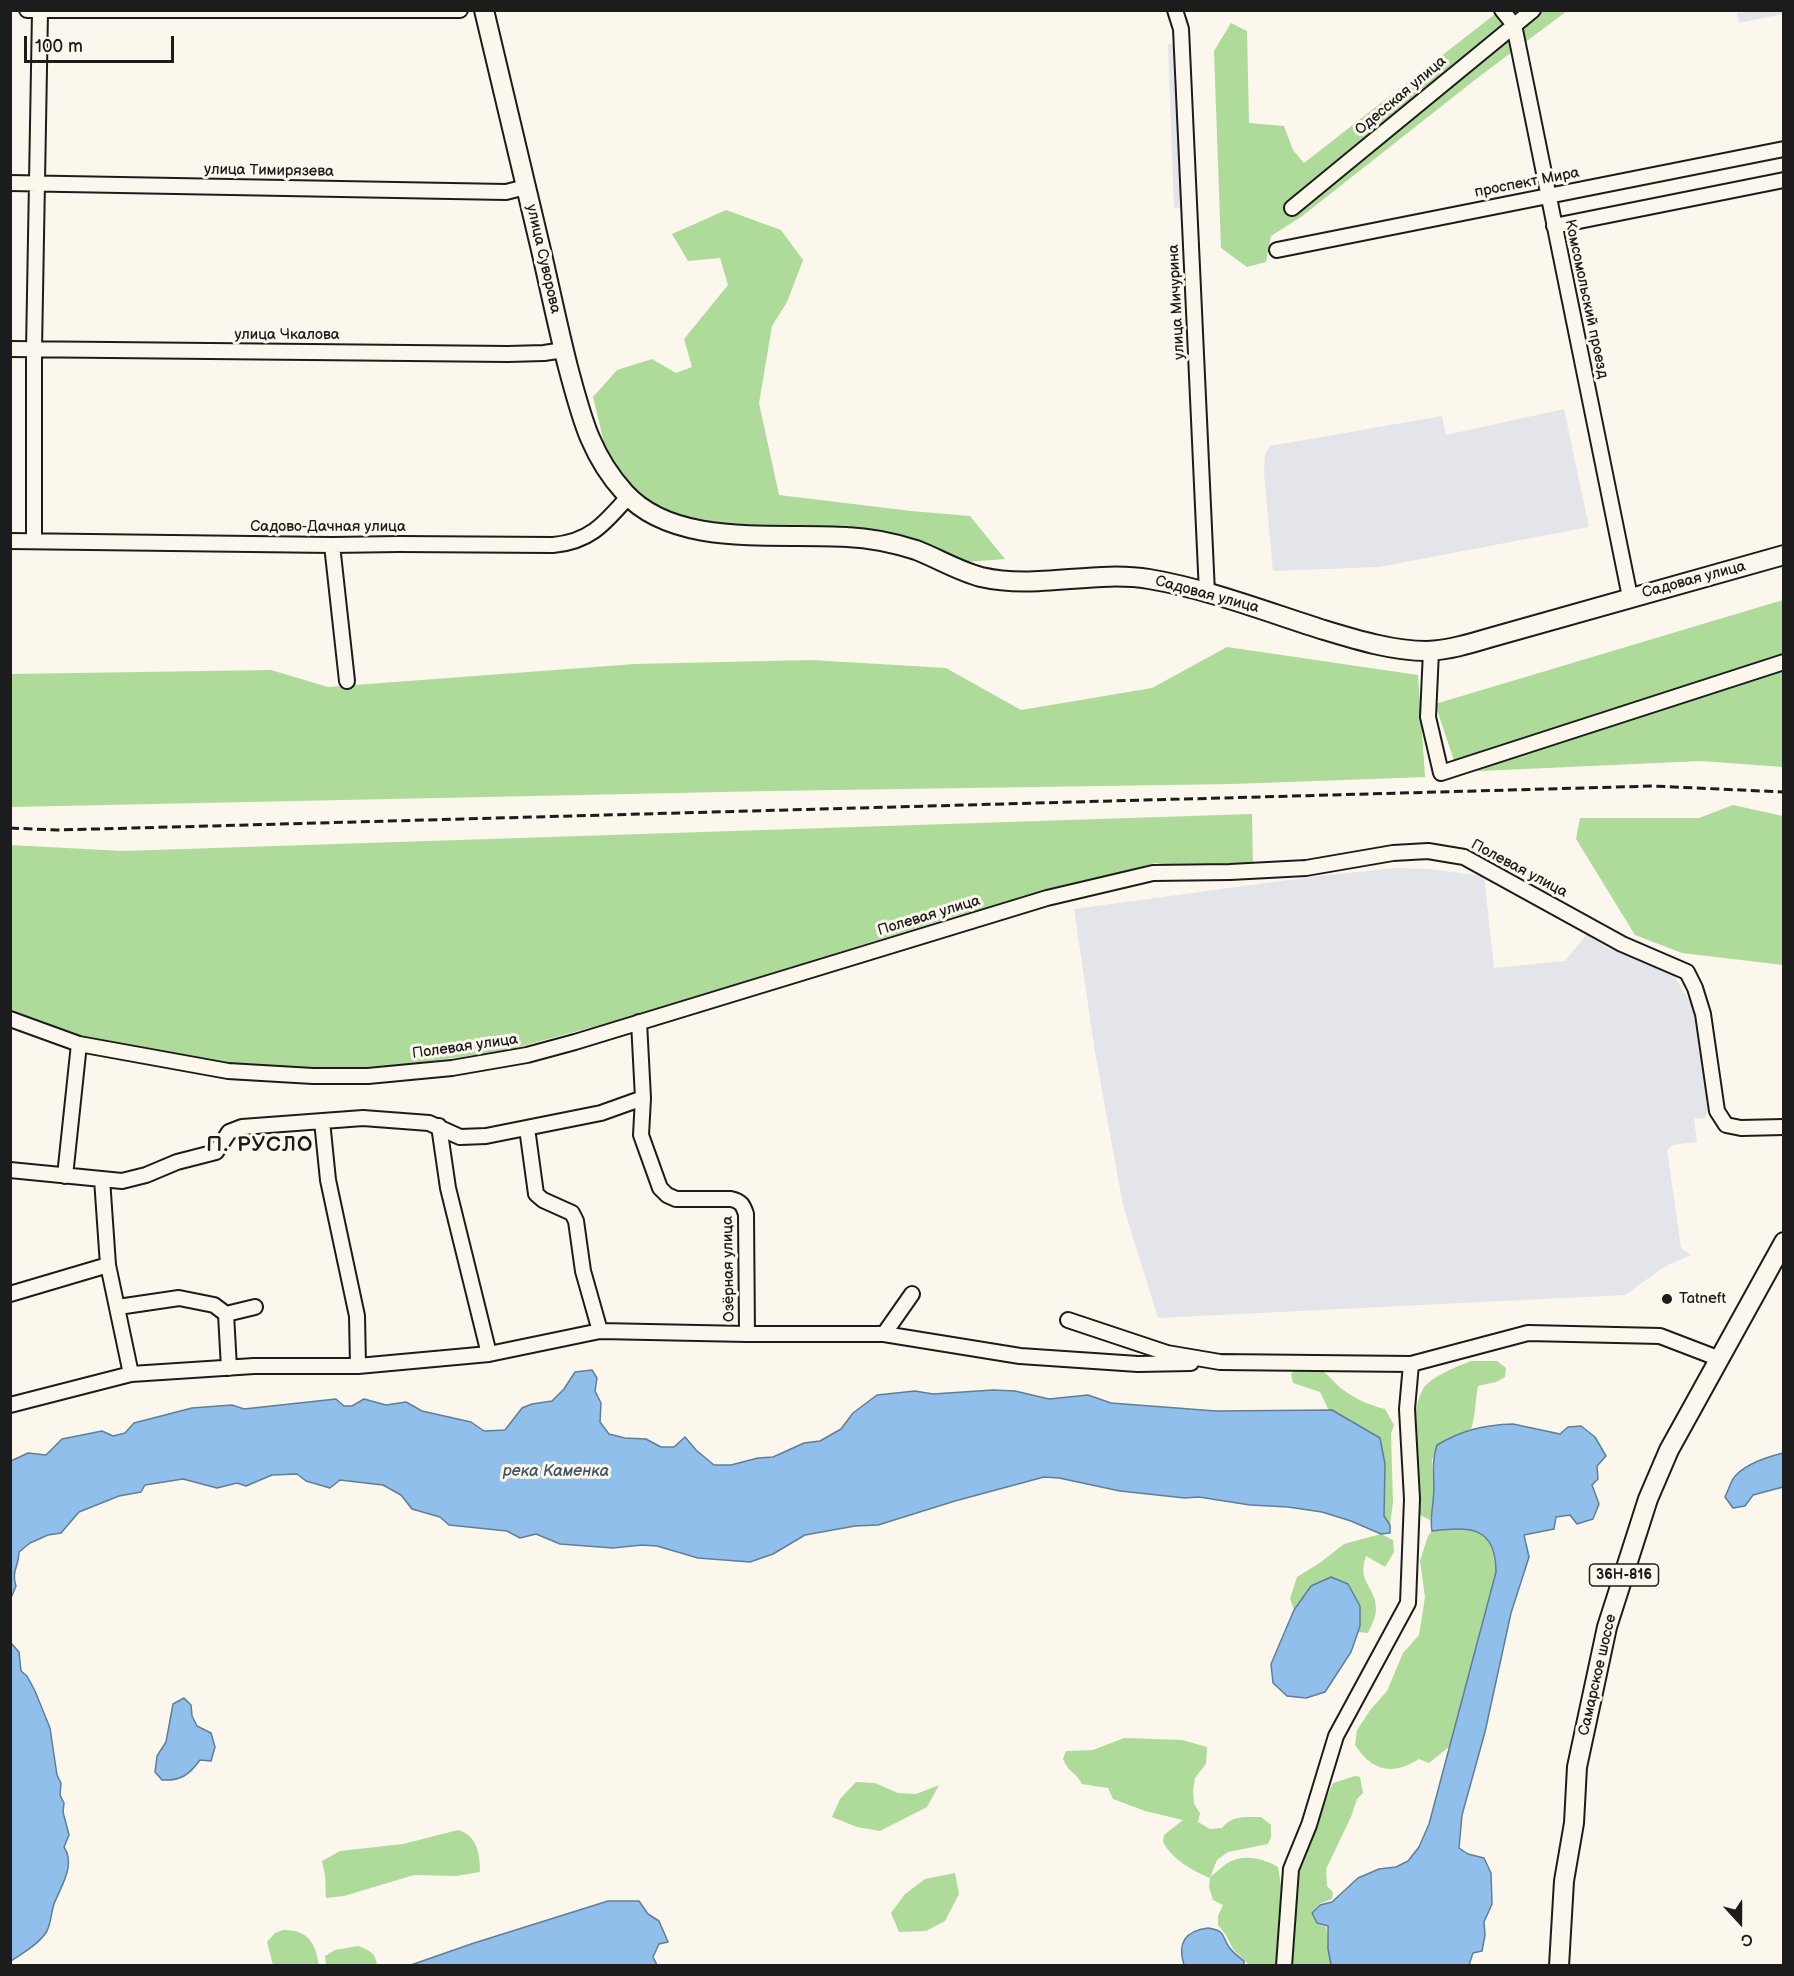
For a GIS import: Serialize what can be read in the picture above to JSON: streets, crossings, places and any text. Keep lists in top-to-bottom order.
{
  "streets": {
    "main road": [
      "улица Суворова",
      "Садовая улица",
      "36Н-816",
      "Самарское шоссе"
    ],
    "street": [
      "Одесская улица",
      "улица Тимирязева",
      "проспект Мира",
      "Комсомольский проезд",
      "улица Мичурина",
      "улица Чкалова",
      "Садово-Дачная улица",
      "Полевая улица",
      "Озёрная улица"
    ]
  },
  "crossings": [
    ["Одесская улица", "Комсомольский проезд"],
    ["улица Тимирязева", "улица Суворова"],
    ["проспект Мира", "Комсомольский проезд"],
    ["улица Суворова", "улица Чкалова"],
    ["улица Суворова", "Садово-Дачная улица"],
    ["улица Суворова", "Садовая улица"],
    ["Комсомольский проезд", "Садовая улица"],
    ["улица Мичурина", "Садовая улица"],
    ["Садово-Дачная улица", "Садовая улица"]
  ],
  "districts": ["П. РУСЛО"],
  "water": ["река Каменка"],
  "places": ["Tatneft"],
  "scale_bar": "100 m",
  "north": "bottom"
}
